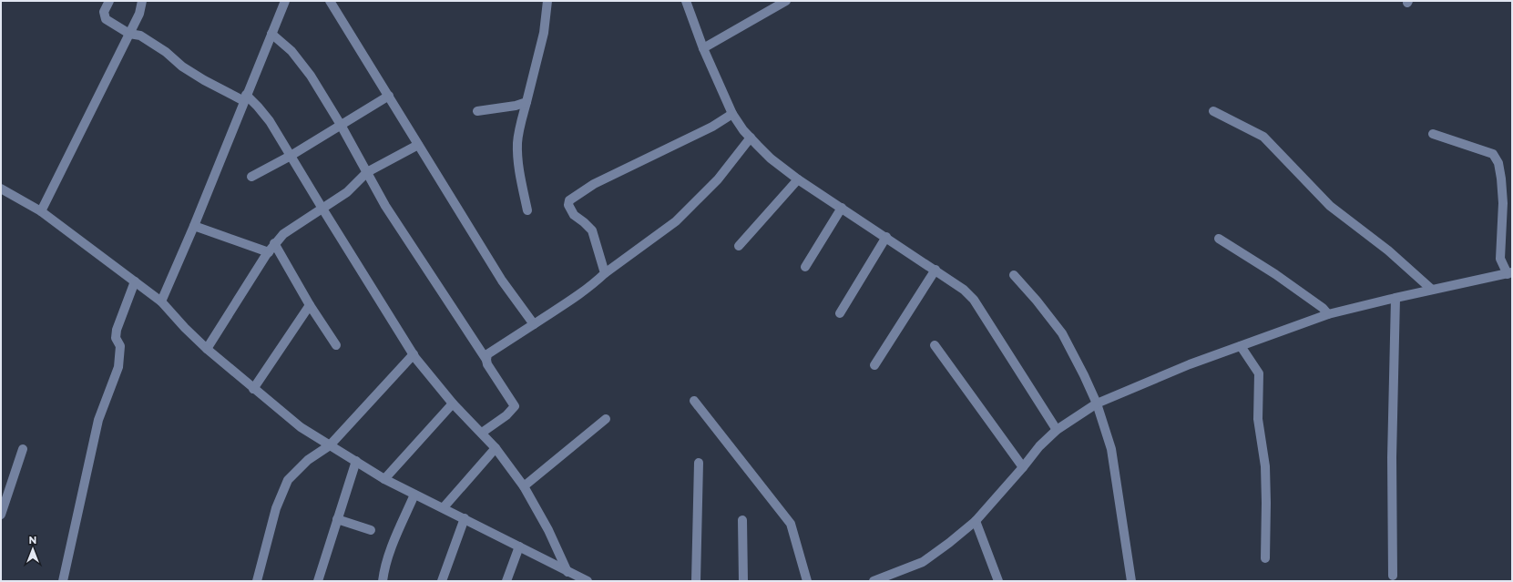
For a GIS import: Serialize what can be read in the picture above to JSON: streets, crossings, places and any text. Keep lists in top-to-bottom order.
{
  "north": "top"
}
